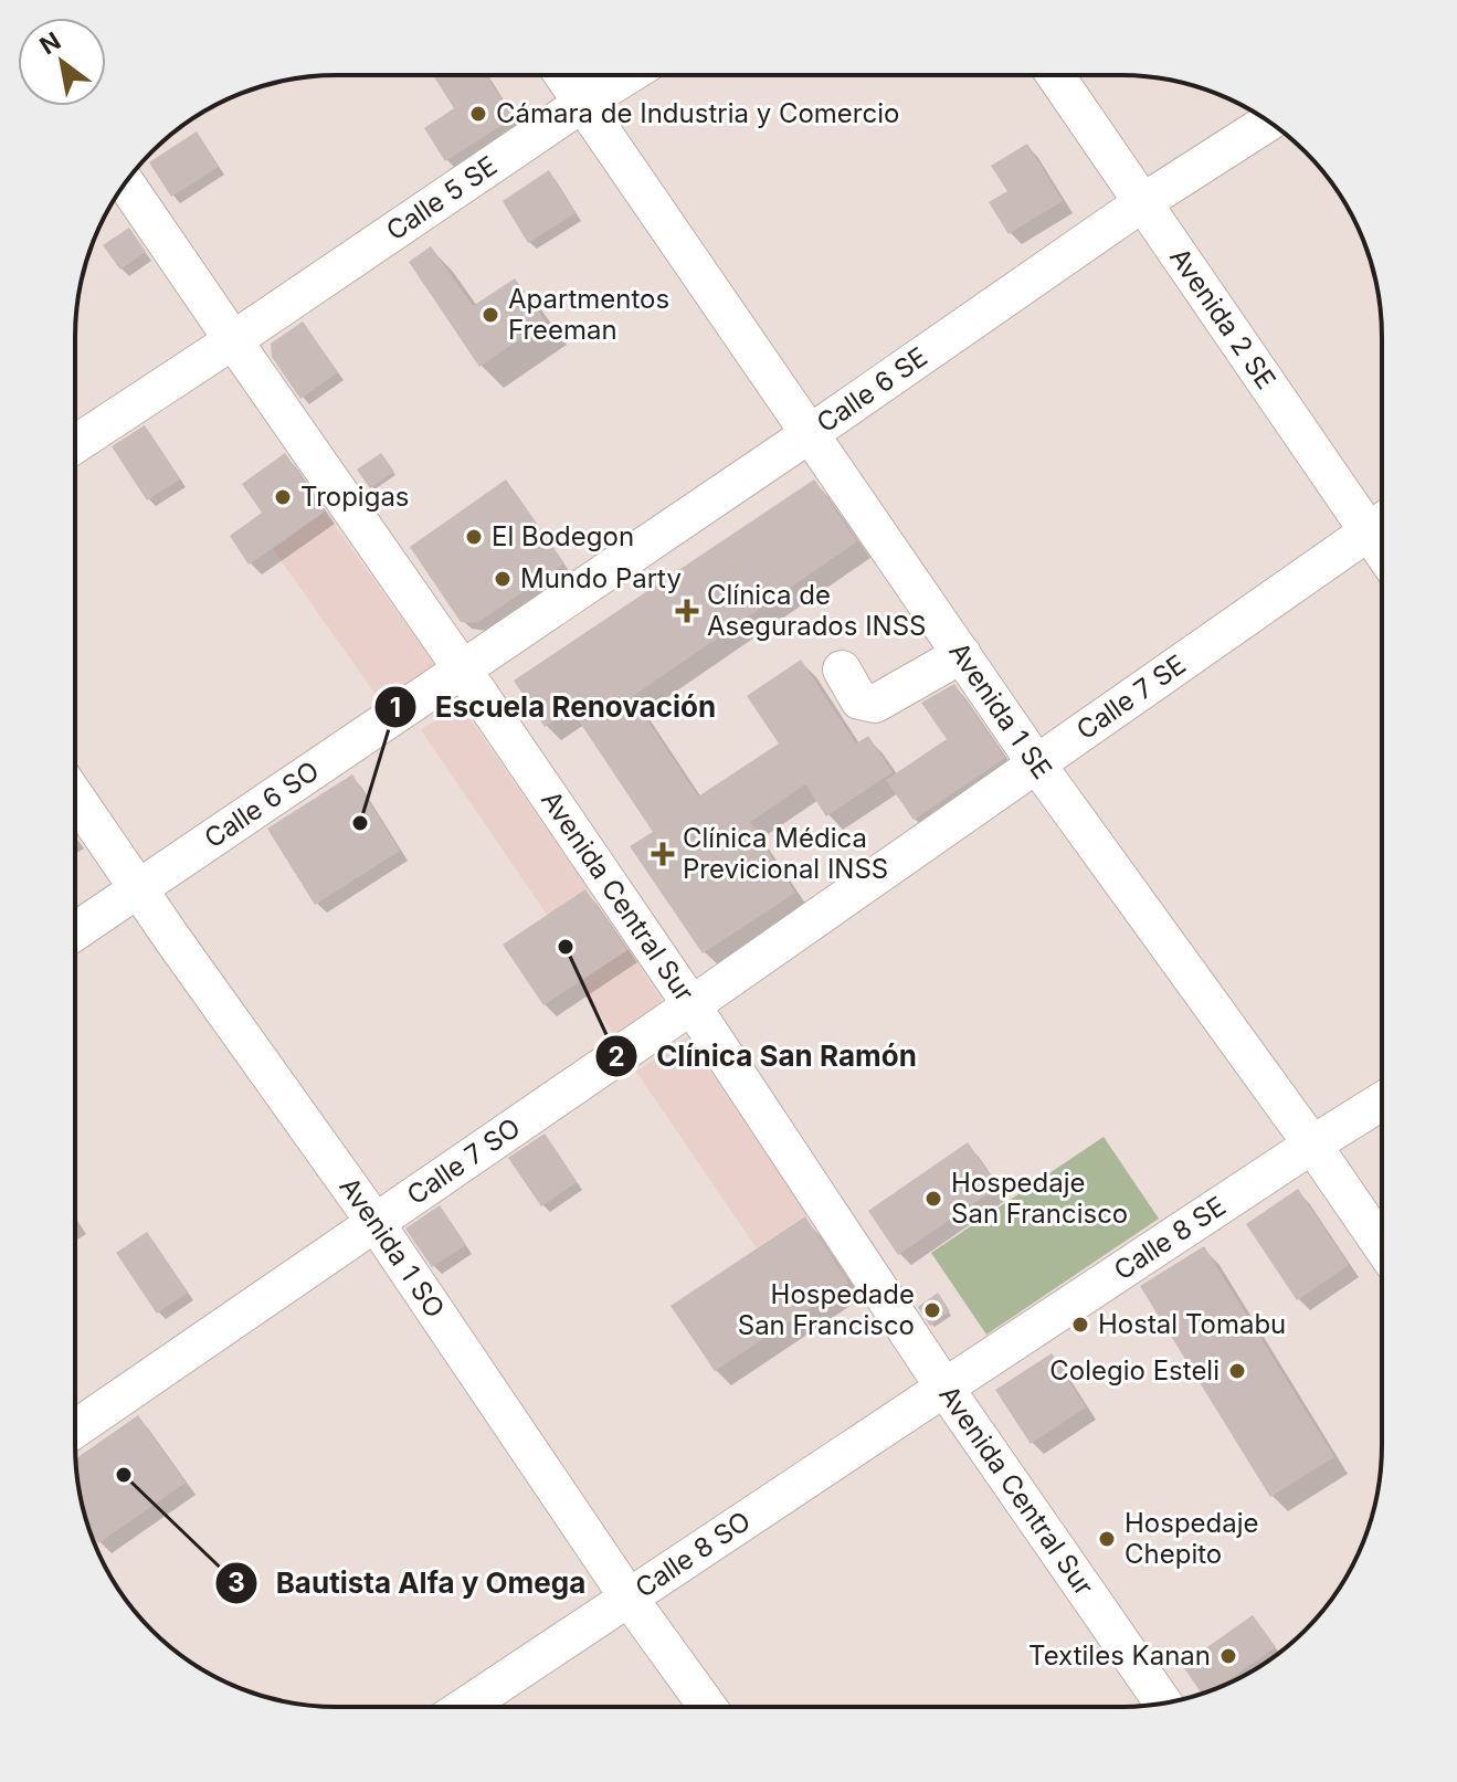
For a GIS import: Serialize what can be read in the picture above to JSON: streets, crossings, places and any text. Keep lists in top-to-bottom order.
{
  "streets": {
    "street": [
      "Calle 5 SE",
      "Avenida 2 SE",
      "Calle 6 SE",
      "Calle 7 SE",
      "Avenida 1 SE",
      "Calle 6 SO",
      "Avenida Central Sur",
      "Calle 7 SO",
      "Calle 8 SE",
      "Avenida 1 SO",
      "Calle 8 SO"
    ]
  },
  "crossings": [
    ["Calle 5 SE", "Avenida 1 SE"],
    ["Calle 5 SE", "Avenida Central Sur"],
    ["Avenida 2 SE", "Calle 6 SE"],
    ["Calle 6 SE", "Avenida 1 SE"],
    ["Calle 6 SE", "Calle 6 SO"],
    ["Calle 6 SE", "Avenida Central Sur"],
    ["Calle 7 SE", "Avenida 1 SE"],
    ["Calle 7 SE", "Avenida Central Sur"],
    ["Calle 7 SE", "Calle 7 SO"],
    ["Avenida 1 SE", "Calle 8 SE"],
    ["Calle 6 SO", "Avenida Central Sur"],
    ["Calle 6 SO", "Avenida 1 SO"],
    ["Avenida Central Sur", "Calle 7 SO"],
    ["Avenida Central Sur", "Calle 8 SE"],
    ["Avenida Central Sur", "Calle 8 SO"],
    ["Calle 7 SO", "Avenida 1 SO"],
    ["Calle 8 SE", "Calle 8 SO"],
    ["Avenida 1 SO", "Calle 8 SO"]
  ],
  "places": {
    "other": [
      "Cámara de Industria y Comercio",
      "Apartmentos Freeman",
      "Tropigas",
      "El Bodegon",
      "Mundo Party",
      "Escuela Renovación",
      "Clínica San Ramón",
      "Hospedaje San Francisco",
      "Hospedade San Francisco",
      "Hostal Tomabu",
      "Colegio Esteli",
      "Bautista Alfa y Omega",
      "Hospedaje Chepito",
      "Textiles Kanan"
    ],
    "health": ["Clínica de Asegurados INSS", "Clínica Médica Previcional INSS"]
  },
  "north": "top left"
}
